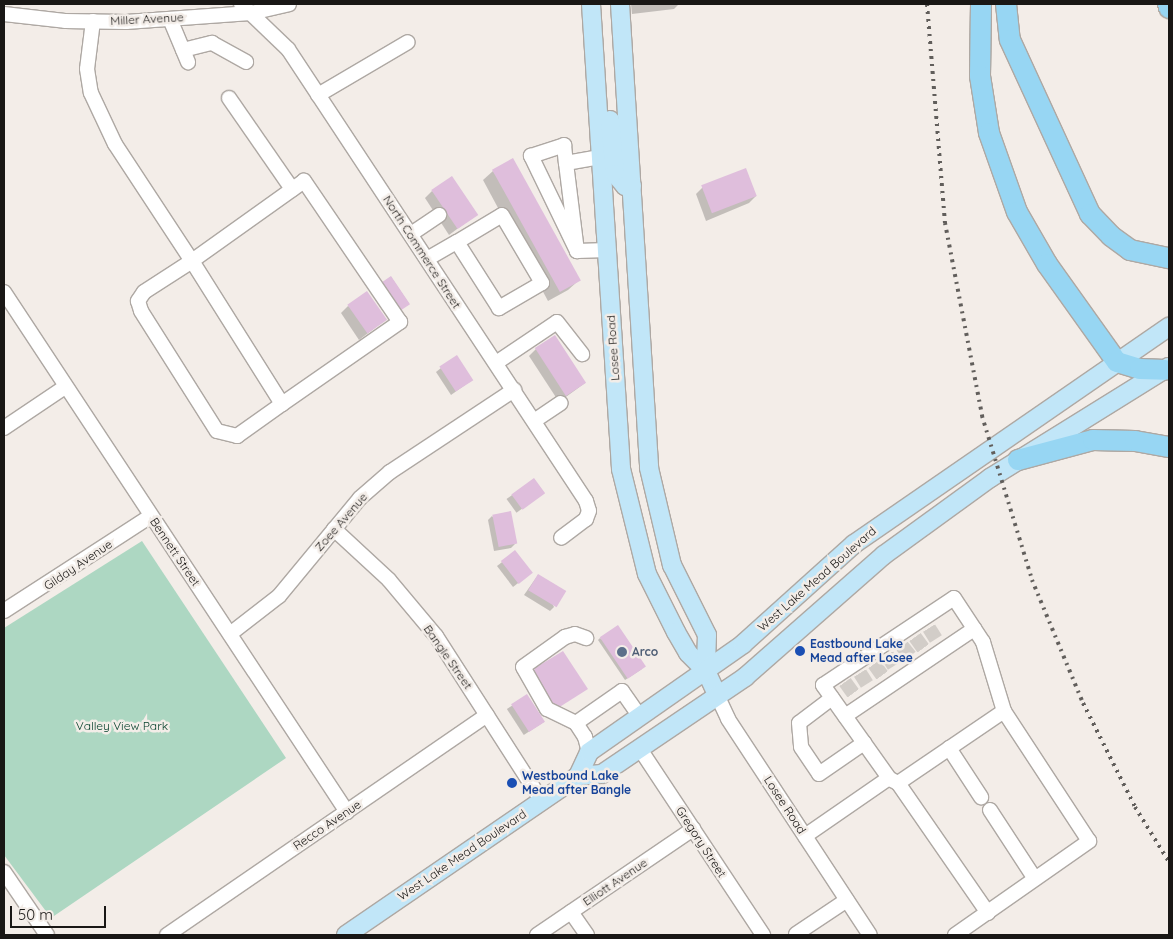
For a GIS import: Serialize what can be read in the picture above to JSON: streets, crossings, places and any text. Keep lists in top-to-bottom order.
{
  "streets": {
    "main road": ["Losee Road", "West Lake Mead Boulevard"],
    "street": [
      "Miller Avenue",
      "North Commerce Street",
      "Zoee Avenue",
      "Bennett Street",
      "Gilday Avenue",
      "Bangle Street",
      "Recco Avenue",
      "Gregory Street",
      "Elliott Avenue"
    ]
  },
  "crossings": [
    ["Miller Avenue", "North Commerce Street"],
    ["North Commerce Street", "Zoee Avenue"],
    ["Losee Road", "West Lake Mead Boulevard"],
    ["Zoee Avenue", "Bennett Street"],
    ["Zoee Avenue", "Bangle Street"],
    ["Bennett Street", "Gilday Avenue"],
    ["Bennett Street", "Recco Avenue"],
    ["West Lake Mead Boulevard", "Bangle Street"],
    ["West Lake Mead Boulevard", "Gregory Street"],
    ["Bangle Street", "Recco Avenue"],
    ["Gregory Street", "Elliott Avenue"]
  ],
  "parks": ["Valley View Park"],
  "places": ["Eastbound Lake Mead after Losee", "Arco", "Westbound Lake Mead after Bangle"],
  "scale_bar": "50 m"
}
